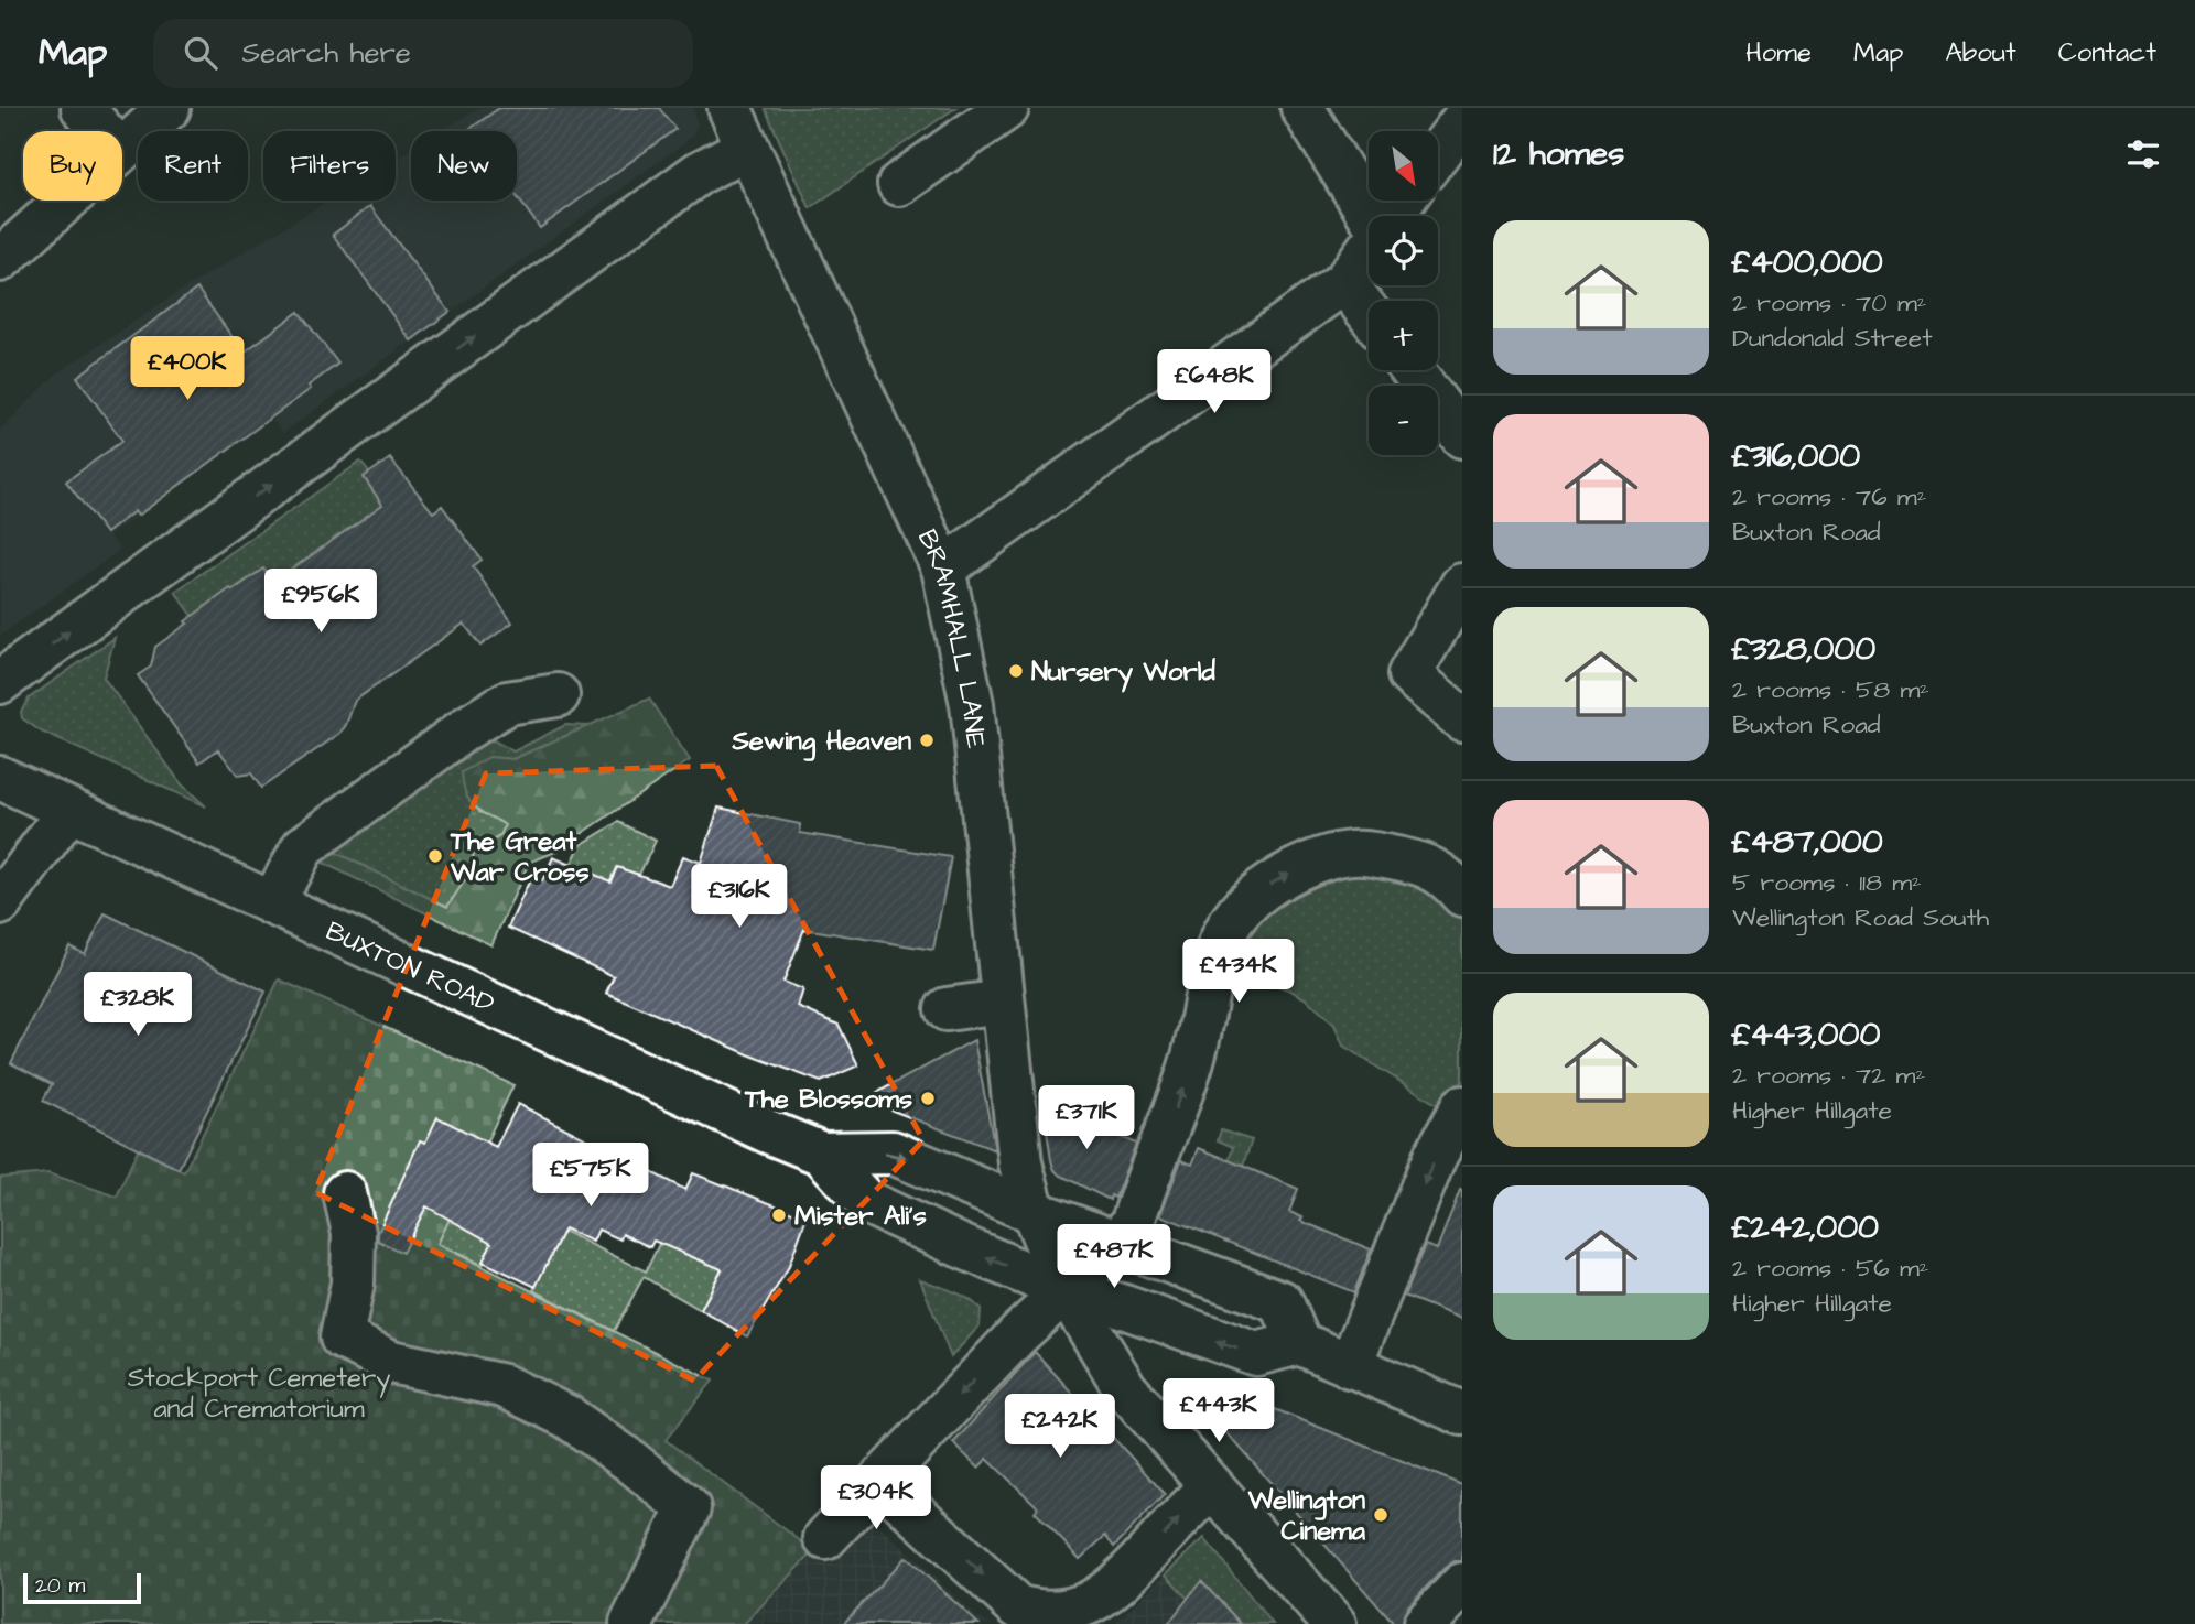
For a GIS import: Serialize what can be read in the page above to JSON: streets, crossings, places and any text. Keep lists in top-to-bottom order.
{
  "streets": {
    "main road": ["BRAMHALL LANE", "BUXTON ROAD"]
  },
  "crossings": [
    ["BRAMHALL LANE", "BUXTON ROAD"]
  ],
  "parks": ["Stockport Cemetery and Crematorium"],
  "places": [
    "Nursery World",
    "Sewing Heaven",
    "The Great War Cross",
    "The Blossoms",
    "Mister Ali's",
    "Wellington Cinema"
  ],
  "scale_bar": "20 m",
  "north": "bottom right",
  "page": {
    "header": "Map",
    "search": "Search here",
    "nav": [
      "Home",
      "Map",
      "About",
      "Contact"
    ],
    "heading": "12 homes",
    "map_buttons": ["+", "−"],
    "chip": [
      "Buy",
      "Rent",
      "Filters",
      "New"
    ],
    "list": [
      {
        "name": "£400,000",
        "note": "2 rooms · 70 m² · Dundonald Street"
      },
      {
        "name": "£316,000",
        "note": "2 rooms · 76 m² · Buxton Road"
      },
      {
        "name": "£328,000",
        "note": "2 rooms · 58 m² · Buxton Road"
      },
      {
        "name": "£487,000",
        "note": "5 rooms · 118 m² · Wellington Road South"
      },
      {
        "name": "£443,000",
        "note": "2 rooms · 72 m² · Higher Hillgate"
      },
      {
        "name": "£242,000",
        "note": "2 rooms · 56 m² · Higher Hillgate"
      }
    ],
    "price": [
      "£400K",
      "£648K",
      "£956K",
      "£316K",
      "£434K",
      "£328K",
      "£371K",
      "£575K",
      "£487K",
      "£443K",
      "£242K",
      "£304K"
    ],
    "scale": "20 m"
  }
}
